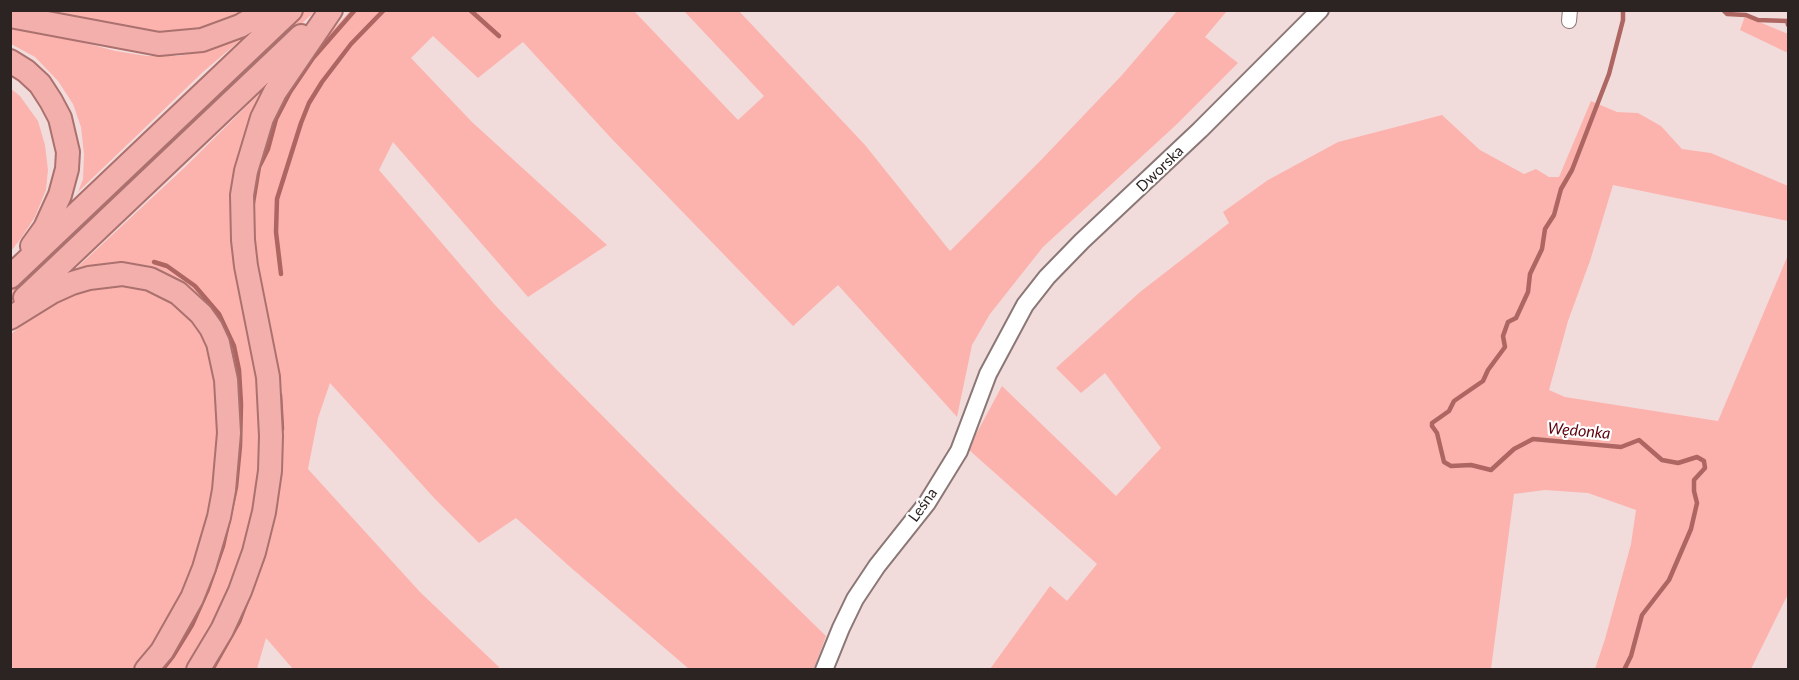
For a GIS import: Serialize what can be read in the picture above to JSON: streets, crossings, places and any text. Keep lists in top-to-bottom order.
{
  "streets": {
    "street": ["Dworska", "Leśna"]
  },
  "crossings": [
    ["Dworska", "Leśna"]
  ],
  "water": ["Wędonka"]
}
